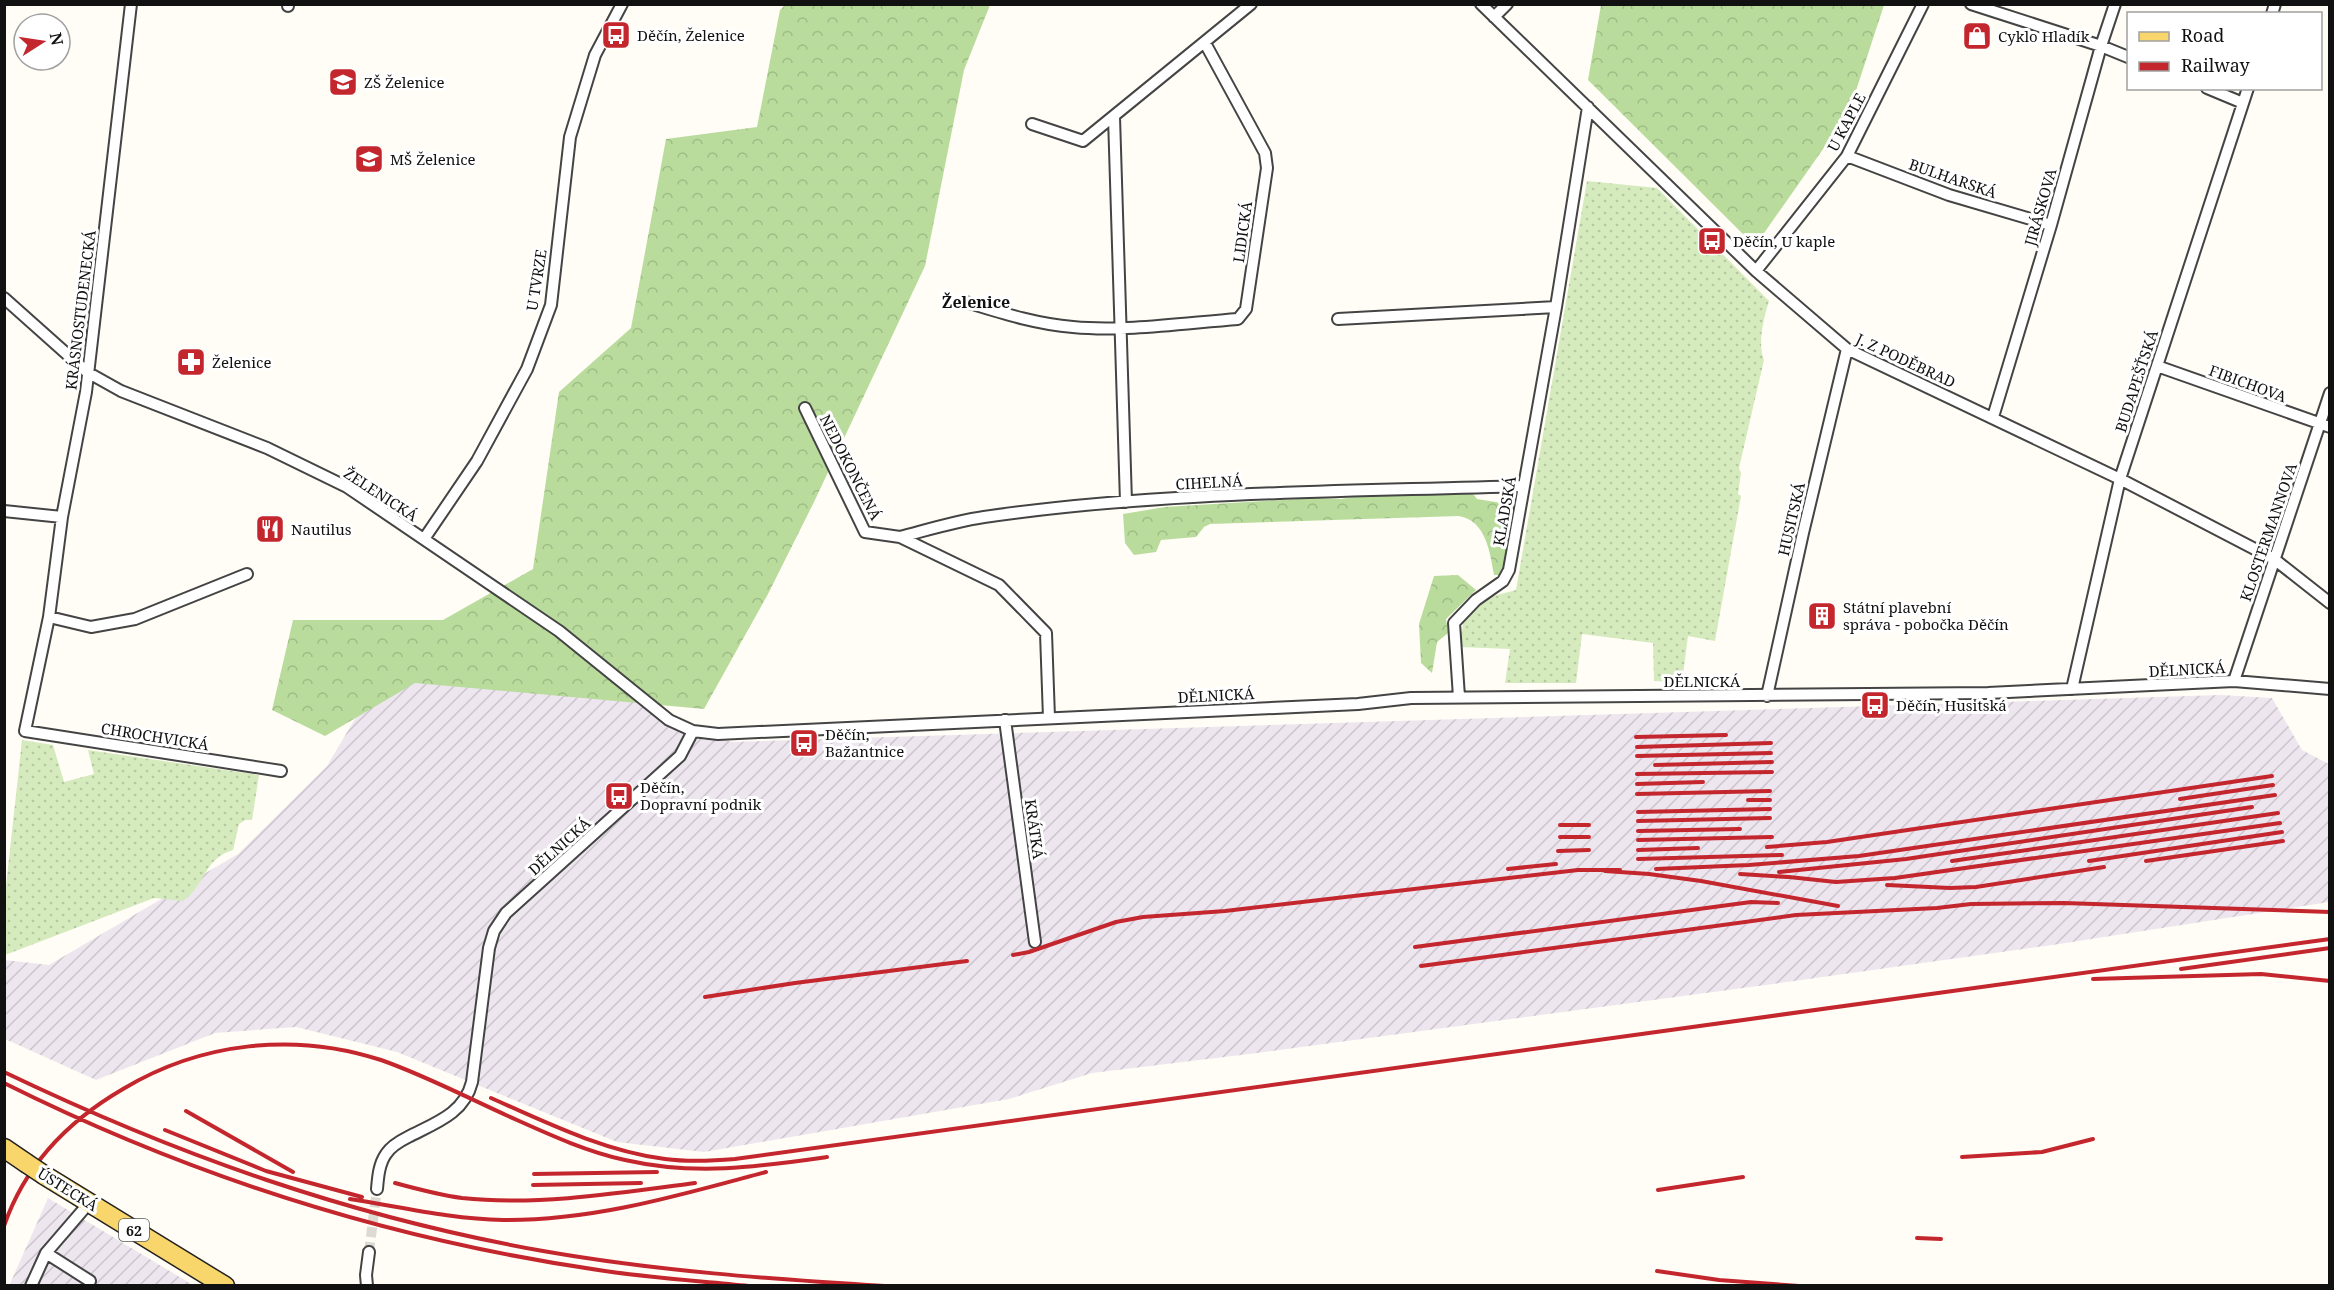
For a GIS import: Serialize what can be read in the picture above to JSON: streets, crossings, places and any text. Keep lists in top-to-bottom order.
{
  "streets": {
    "main road": ["ÚSTECKÁ", "62"],
    "street": [
      "U KAPLE",
      "BULHARSKÁ",
      "JIRÁSKOVA",
      "LIDICKÁ",
      "U TVRZE",
      "KRÁSNOSTUDENECKÁ",
      "J. Z PODĚBRAD",
      "BUDAPEŠŤSKÁ",
      "FIBICHOVA",
      "NEDOKONČENÁ",
      "CIHELNÁ",
      "ŽELENICKÁ",
      "KLADSKÁ",
      "HUSITSKÁ",
      "KLOSTERMANNOVA",
      "DĚLNICKÁ",
      "CHROCHVICKÁ",
      "KRÁTKÁ"
    ]
  },
  "crossings": [
    ["U KAPLE", "BULHARSKÁ"],
    ["U KAPLE", "J. Z PODĚBRAD"],
    ["BULHARSKÁ", "JIRÁSKOVA"],
    ["JIRÁSKOVA", "J. Z PODĚBRAD"],
    ["U TVRZE", "ŽELENICKÁ"],
    ["KRÁSNOSTUDENECKÁ", "ŽELENICKÁ"],
    ["KRÁSNOSTUDENECKÁ", "CHROCHVICKÁ"],
    ["J. Z PODĚBRAD", "BUDAPEŠŤSKÁ"],
    ["J. Z PODĚBRAD", "KLADSKÁ"],
    ["J. Z PODĚBRAD", "HUSITSKÁ"],
    ["J. Z PODĚBRAD", "KLOSTERMANNOVA"],
    ["BUDAPEŠŤSKÁ", "FIBICHOVA"],
    ["BUDAPEŠŤSKÁ", "DĚLNICKÁ"],
    ["FIBICHOVA", "KLOSTERMANNOVA"],
    ["NEDOKONČENÁ", "CIHELNÁ"],
    ["NEDOKONČENÁ", "DĚLNICKÁ"],
    ["CIHELNÁ", "KLADSKÁ"],
    ["ŽELENICKÁ", "DĚLNICKÁ"],
    ["KLADSKÁ", "DĚLNICKÁ"],
    ["HUSITSKÁ", "DĚLNICKÁ"],
    ["KLOSTERMANNOVA", "DĚLNICKÁ"],
    ["DĚLNICKÁ", "KRÁTKÁ"]
  ],
  "districts": ["Želenice"],
  "places": {
    "bus stop": [
      "Děčín, Želenice",
      "Děčín, U kaple",
      "Děčín, Husitská",
      "Děčín, Bažantnice",
      "Děčín, Dopravní podnik"
    ],
    "shop": ["Cyklo Hladík"],
    "school or university": ["ZŠ Želenice", "MŠ Želenice"],
    "pharmacy": ["Želenice"],
    "restaurant": ["Nautilus"],
    "building": ["Státní plavební správa - pobočka Děčín"]
  },
  "legend": ["Road", "Railway"],
  "north": "right"
}
